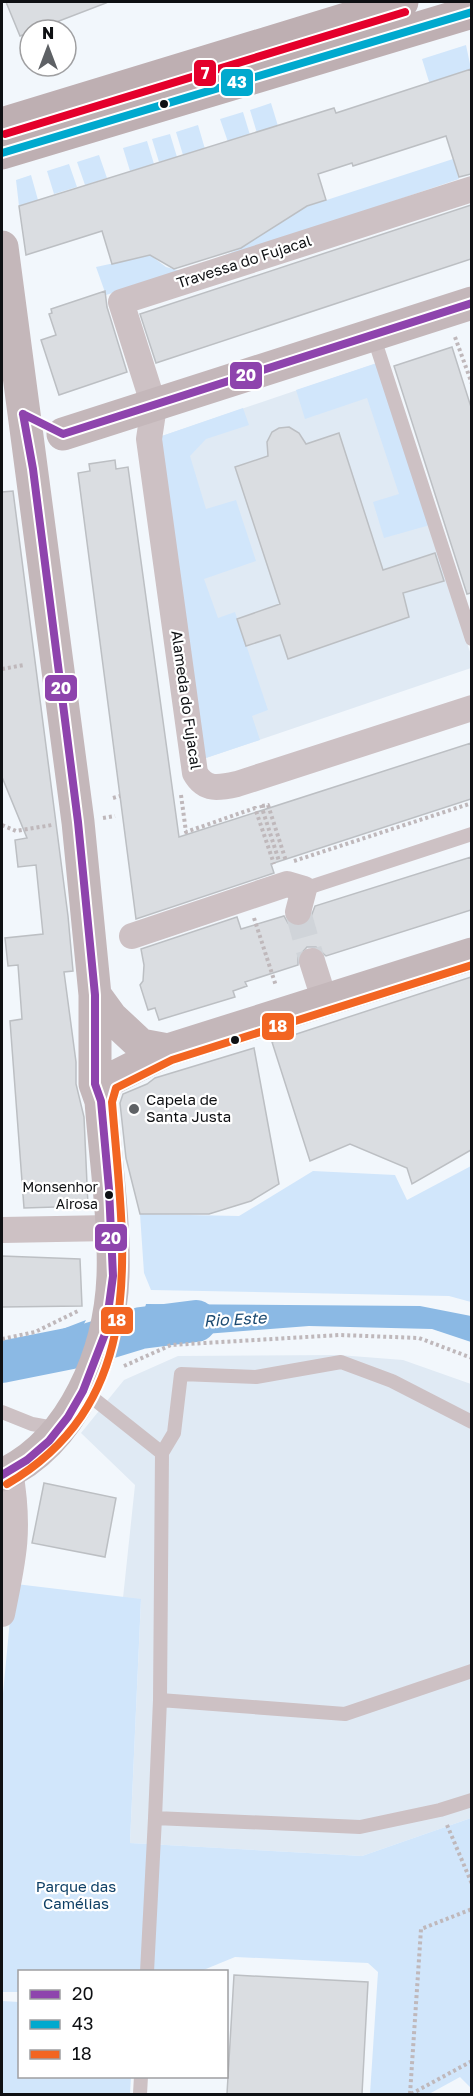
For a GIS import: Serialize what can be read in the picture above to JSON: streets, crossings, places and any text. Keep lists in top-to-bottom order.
{
  "streets": {
    "street": ["Travessa do Fujacal", "Alameda do Fujacal"]
  },
  "crossings": [
    ["Travessa do Fujacal", "Alameda do Fujacal"]
  ],
  "water": ["Rio Este"],
  "parks": ["Parque das Camélias"],
  "places": ["Capela de Santa Justa", "Monsenhor Airosa"],
  "lines": [
    "transit line 43",
    "transit line 7",
    "transit line 20",
    "transit line 18"
  ],
  "legend": ["20", "43", "18"],
  "north": "top"
}
